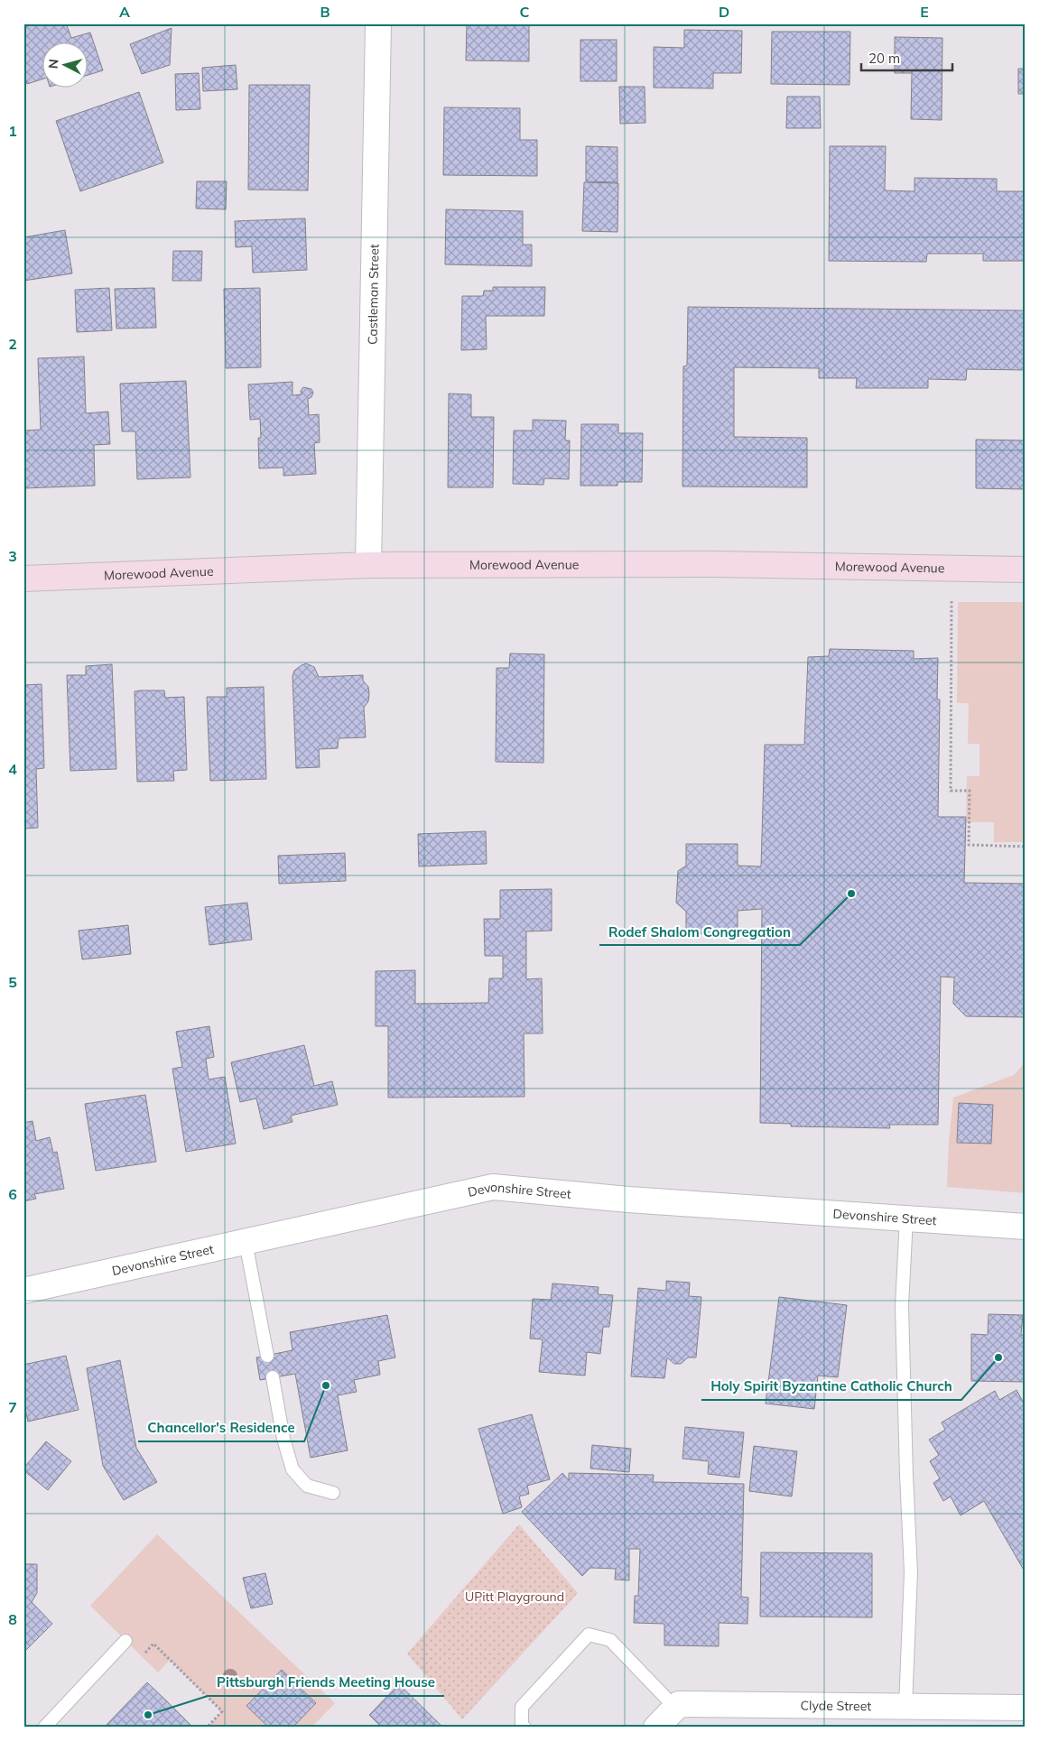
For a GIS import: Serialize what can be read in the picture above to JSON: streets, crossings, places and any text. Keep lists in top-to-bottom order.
{
  "streets": {
    "main road": ["Morewood Avenue"],
    "street": ["Castleman Street", "Devonshire Street", "Clyde Street"]
  },
  "crossings": [
    ["Castleman Street", "Morewood Avenue"]
  ],
  "parks": ["UPitt Playground"],
  "places": [
    "Rodef Shalom Congregation",
    "Holy Spirit Byzantine Catholic Church",
    "Chancellor's Residence",
    "Pittsburgh Friends Meeting House"
  ],
  "scale_bar": "20 m",
  "north": "left",
  "grid": {
    "columns": [
      "A",
      "B",
      "C",
      "D",
      "E"
    ],
    "rows": [
      "1",
      "2",
      "3",
      "4",
      "5",
      "6",
      "7",
      "8"
    ]
  }
}
